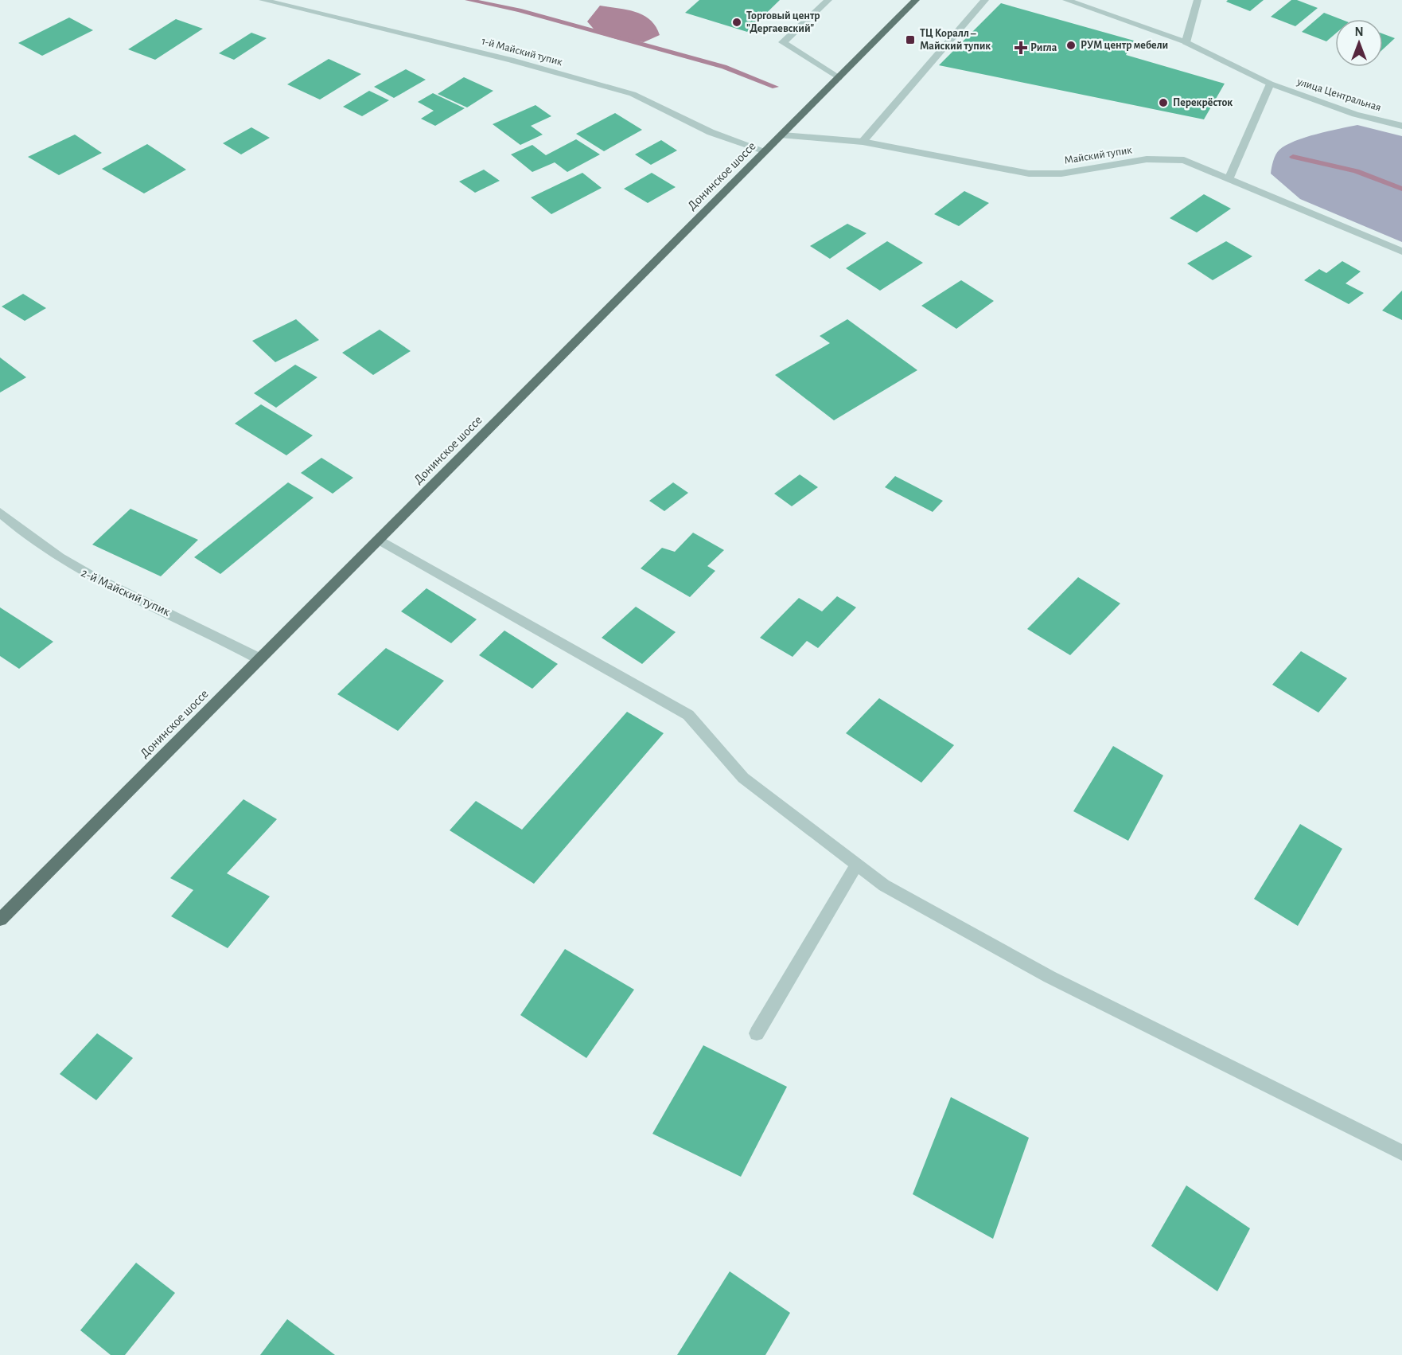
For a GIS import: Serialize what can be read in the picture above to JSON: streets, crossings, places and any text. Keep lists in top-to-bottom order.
{
  "streets": {
    "main road": ["Донинское шоссе"],
    "street": [
      "1-й Майский тупик",
      "улица Центральная",
      "Майский тупик",
      "2-й Майский тупик"
    ]
  },
  "crossings": [
    ["1-й Майский тупик", "Донинское шоссе"],
    ["Майский тупик", "Донинское шоссе"],
    ["Донинское шоссе", "2-й Майский тупик"]
  ],
  "places": {
    "other": ["Торговый центр \"Дергаевский\"", "РУМ центр мебели", "Перекрёсток"],
    "transit": ["ТЦ Коралл – Майский тупик"],
    "health": ["Ригла"]
  },
  "north": "top"
}
